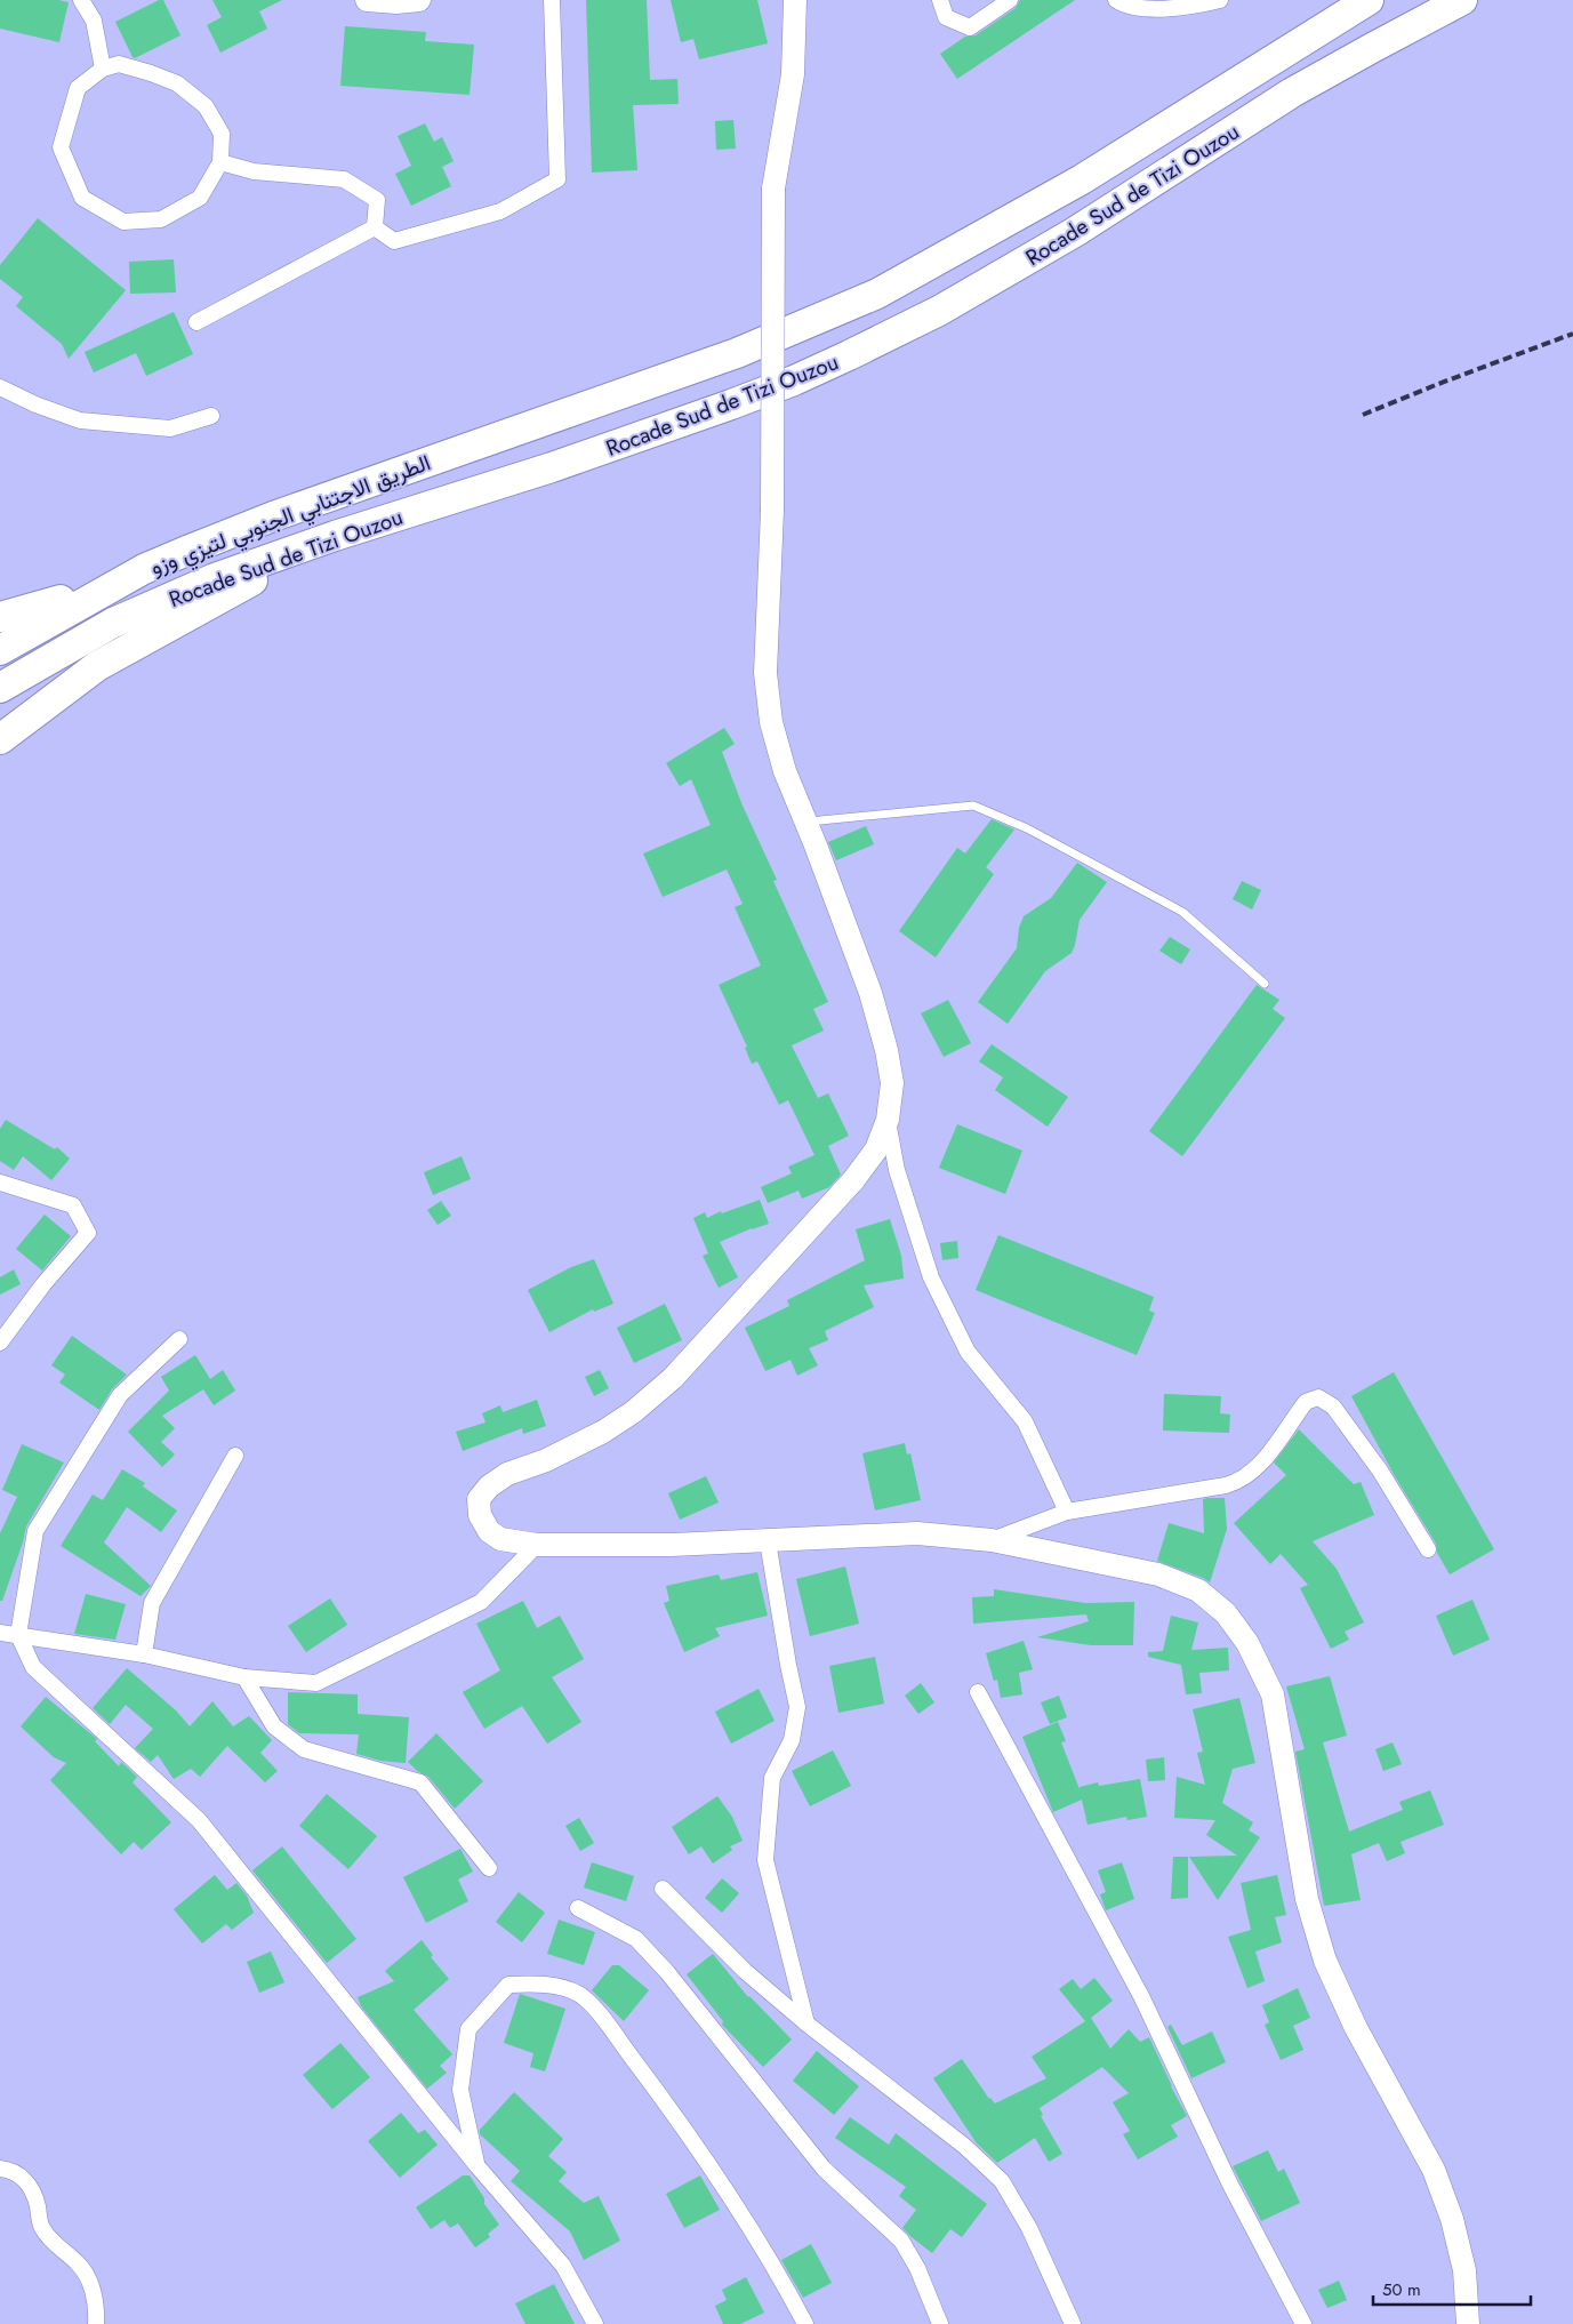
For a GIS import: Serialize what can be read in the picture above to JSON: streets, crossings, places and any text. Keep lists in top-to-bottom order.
{
  "streets": {
    "highway": ["Rocade Sud de Tizi Ouzou", "الطريق الاجتنابي الجنوبي لتيزي وزو"]
  },
  "crossings": [
    ["Rocade Sud de Tizi Ouzou", "الطريق الاجتنابي الجنوبي لتيزي وزو"]
  ],
  "scale_bar": "50 m"
}
